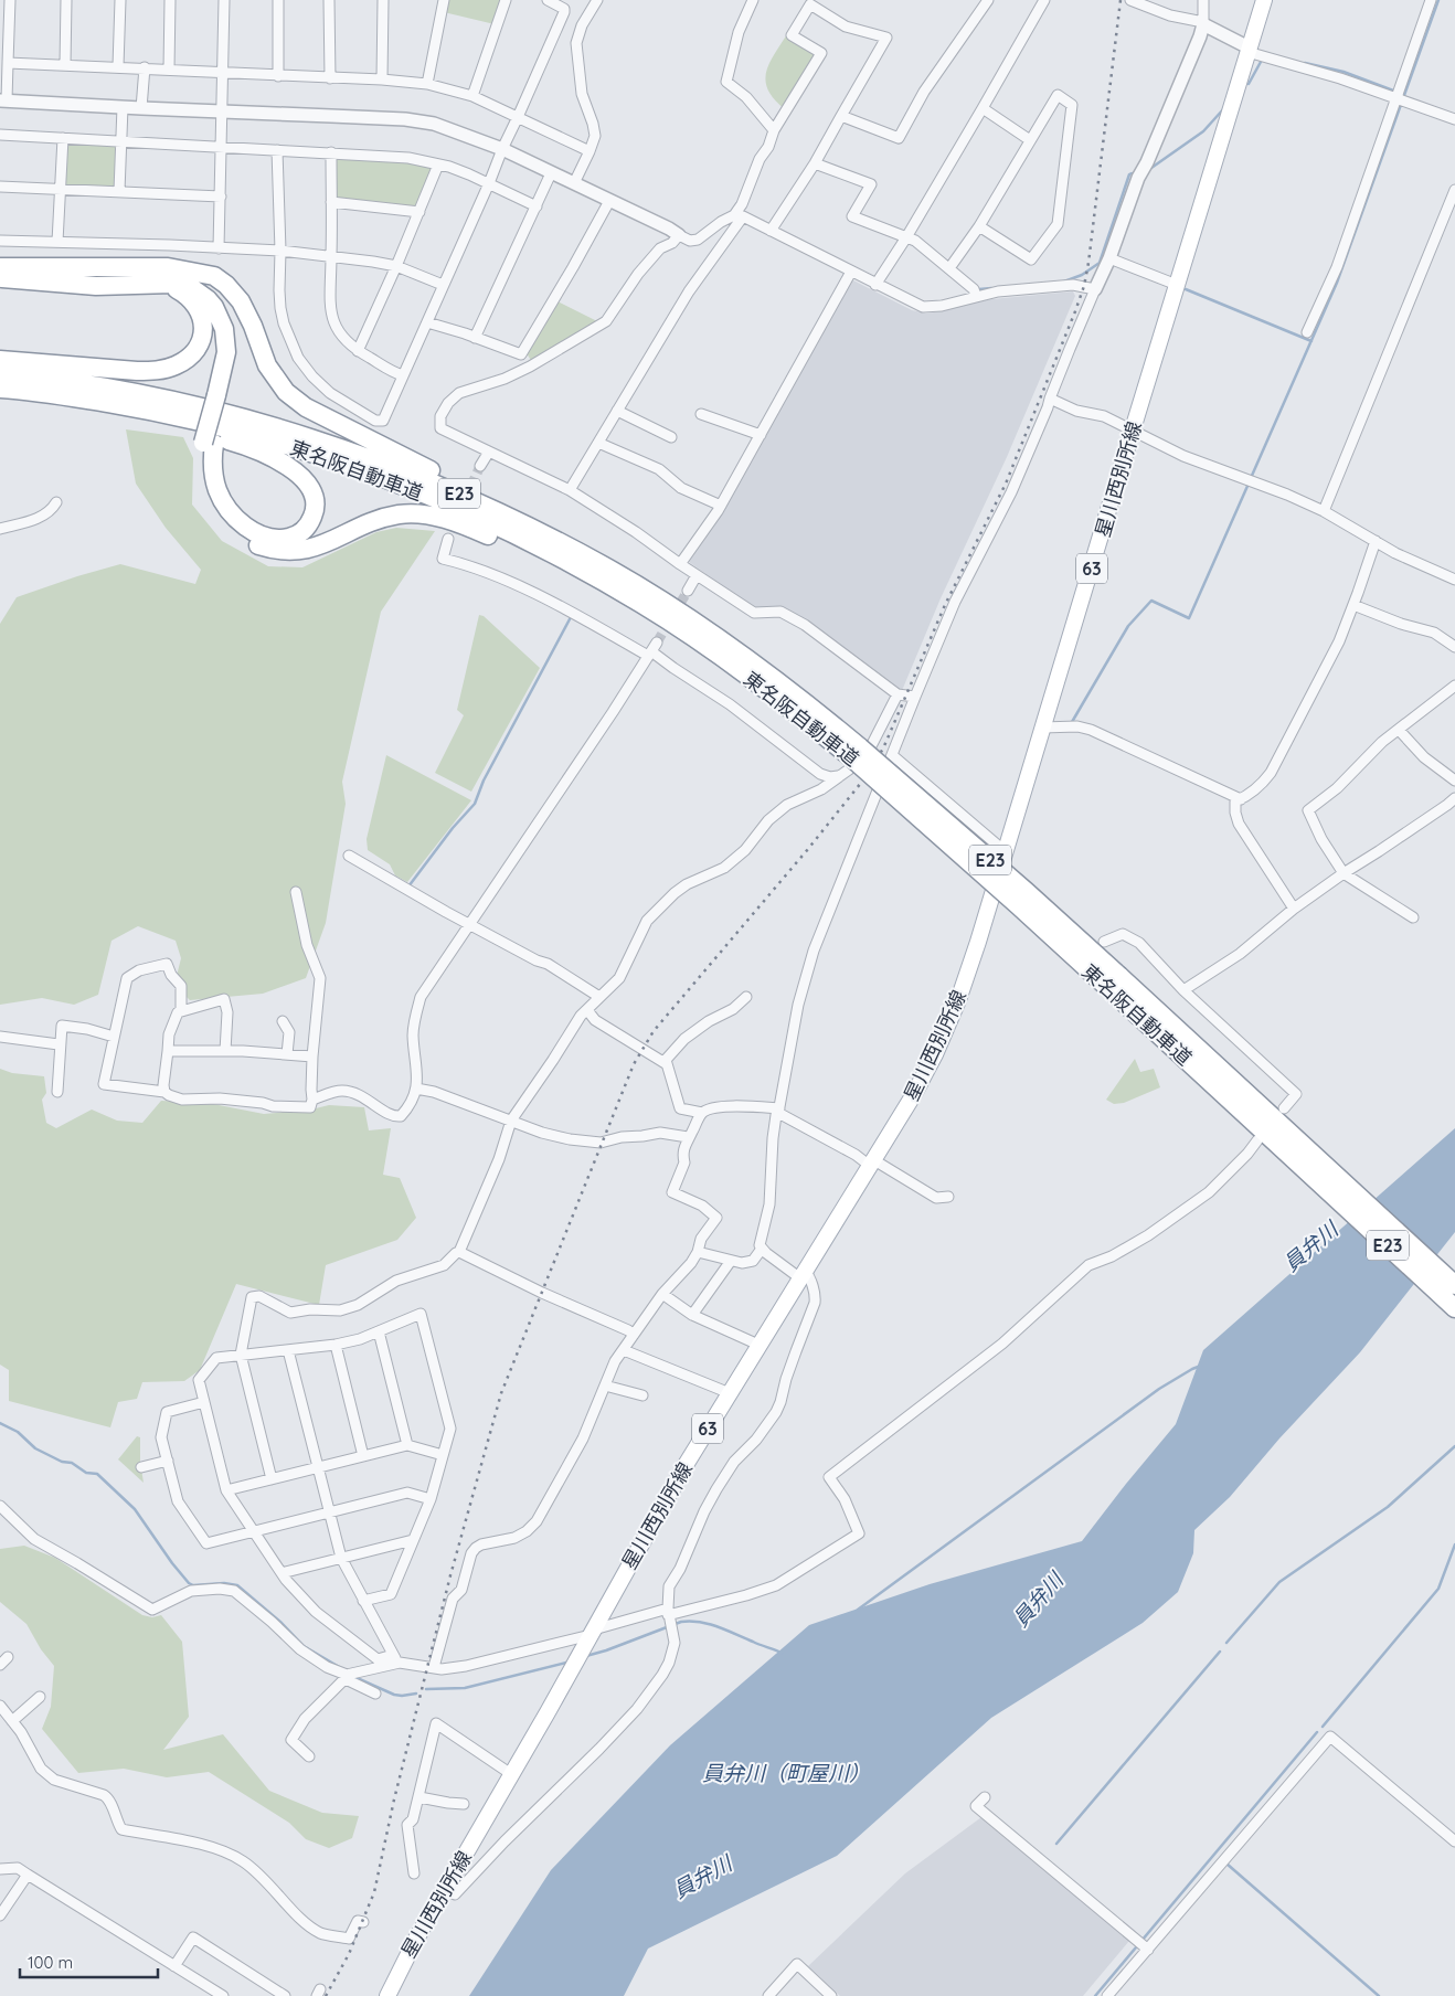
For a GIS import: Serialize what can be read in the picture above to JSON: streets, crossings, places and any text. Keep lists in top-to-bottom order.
{
  "streets": {
    "highway": ["東名阪自動車道", "E23"],
    "main road": ["星川西別所線", "63"]
  },
  "water": ["員弁川", "員弁川（町屋川）"],
  "scale_bar": "100 m"
}
